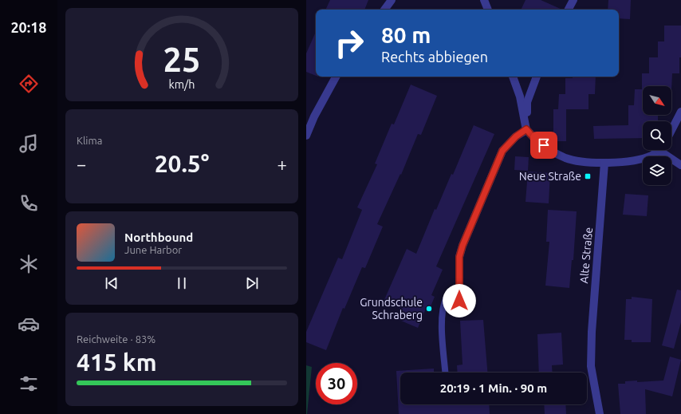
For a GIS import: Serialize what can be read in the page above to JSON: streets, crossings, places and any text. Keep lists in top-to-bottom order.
{
  "streets": {
    "street": ["Alte Straße"]
  },
  "places": {
    "transit": ["Neue Straße"],
    "other": ["Grundschule Schraberg"]
  },
  "north": "bottom right",
  "page": {
    "tabs": "20:18",
    "turn": ["80 m", "Rechts abbiegen"],
    "tile": [
      "Klima",
      ["Reichweite · 83%", "415 km"]
    ],
    "heat": ["−", "20.5°", "+"],
    "song": ["Northbound", "June Harbor"],
    "limit": "30",
    "trip": "20:19 · 1 Min. · 90 m",
    "gauge": ["25", "km/h"]
  }
}
